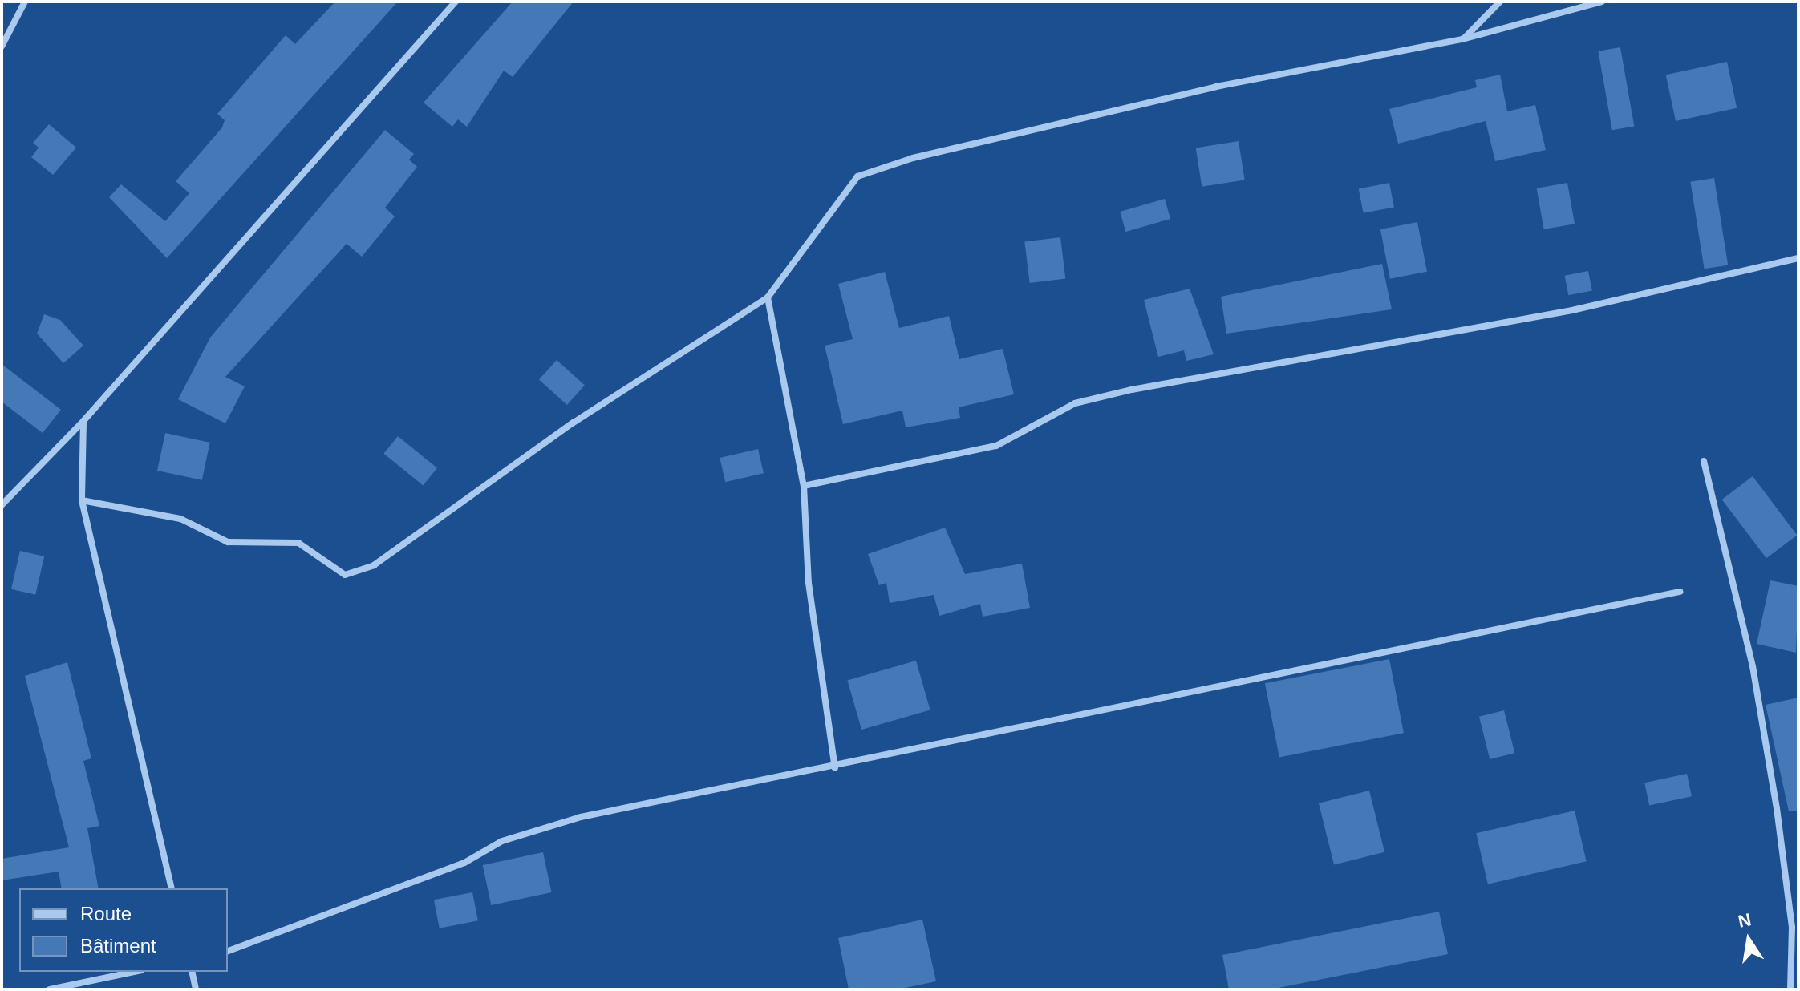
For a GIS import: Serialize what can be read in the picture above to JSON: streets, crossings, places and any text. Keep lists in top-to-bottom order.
{
  "legend": ["Route", "Bâtiment"],
  "north": "top"
}
